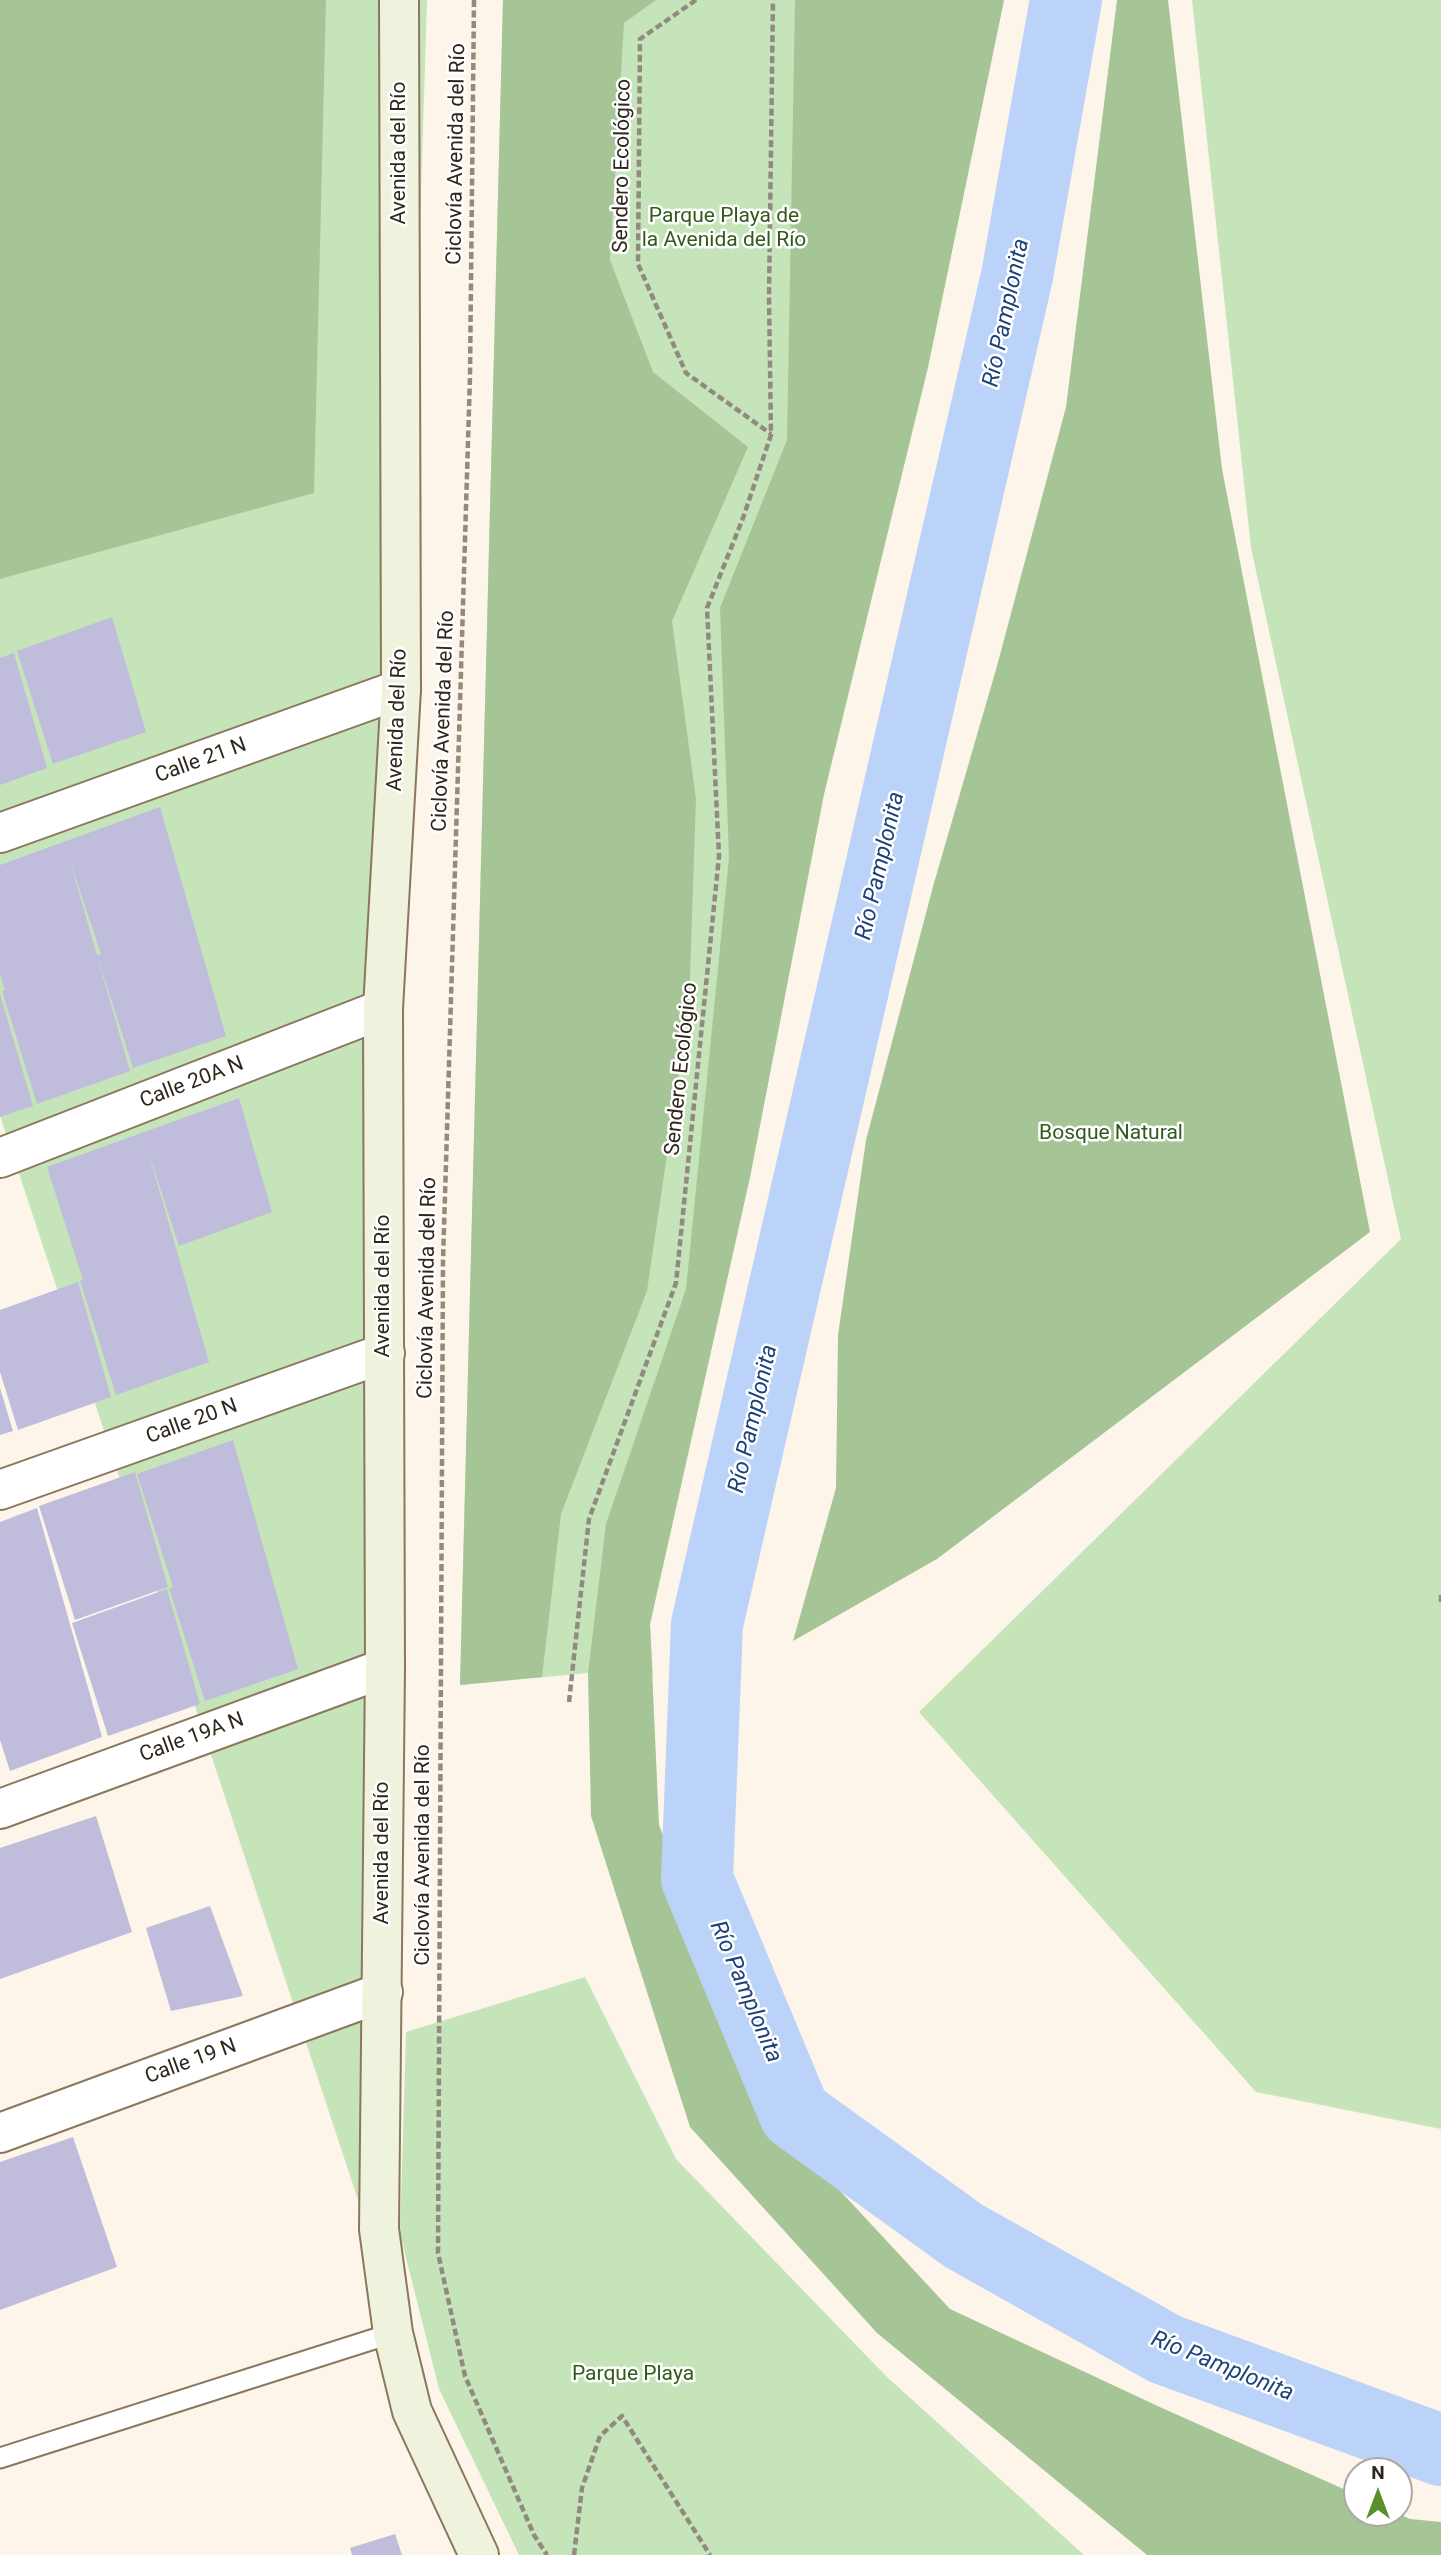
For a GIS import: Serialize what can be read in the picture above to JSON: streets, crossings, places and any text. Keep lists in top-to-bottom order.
{
  "streets": {
    "main road": ["Avenida del Río"],
    "street": [
      "Calle 21 N",
      "Calle 20A N",
      "Calle 20 N",
      "Calle 19A N",
      "Calle 19 N"
    ],
    "path": ["Ciclovía Avenida del Río", "Sendero Ecológico"]
  },
  "crossings": [
    ["Avenida del Río", "Calle 21 N"],
    ["Avenida del Río", "Calle 20A N"],
    ["Avenida del Río", "Calle 20 N"],
    ["Avenida del Río", "Calle 19A N"],
    ["Avenida del Río", "Calle 19 N"]
  ],
  "water": ["Río Pamplonita"],
  "parks": ["Parque Playa de la Avenida del Río", "Bosque Natural", "Parque Playa"],
  "north": "top"
}
